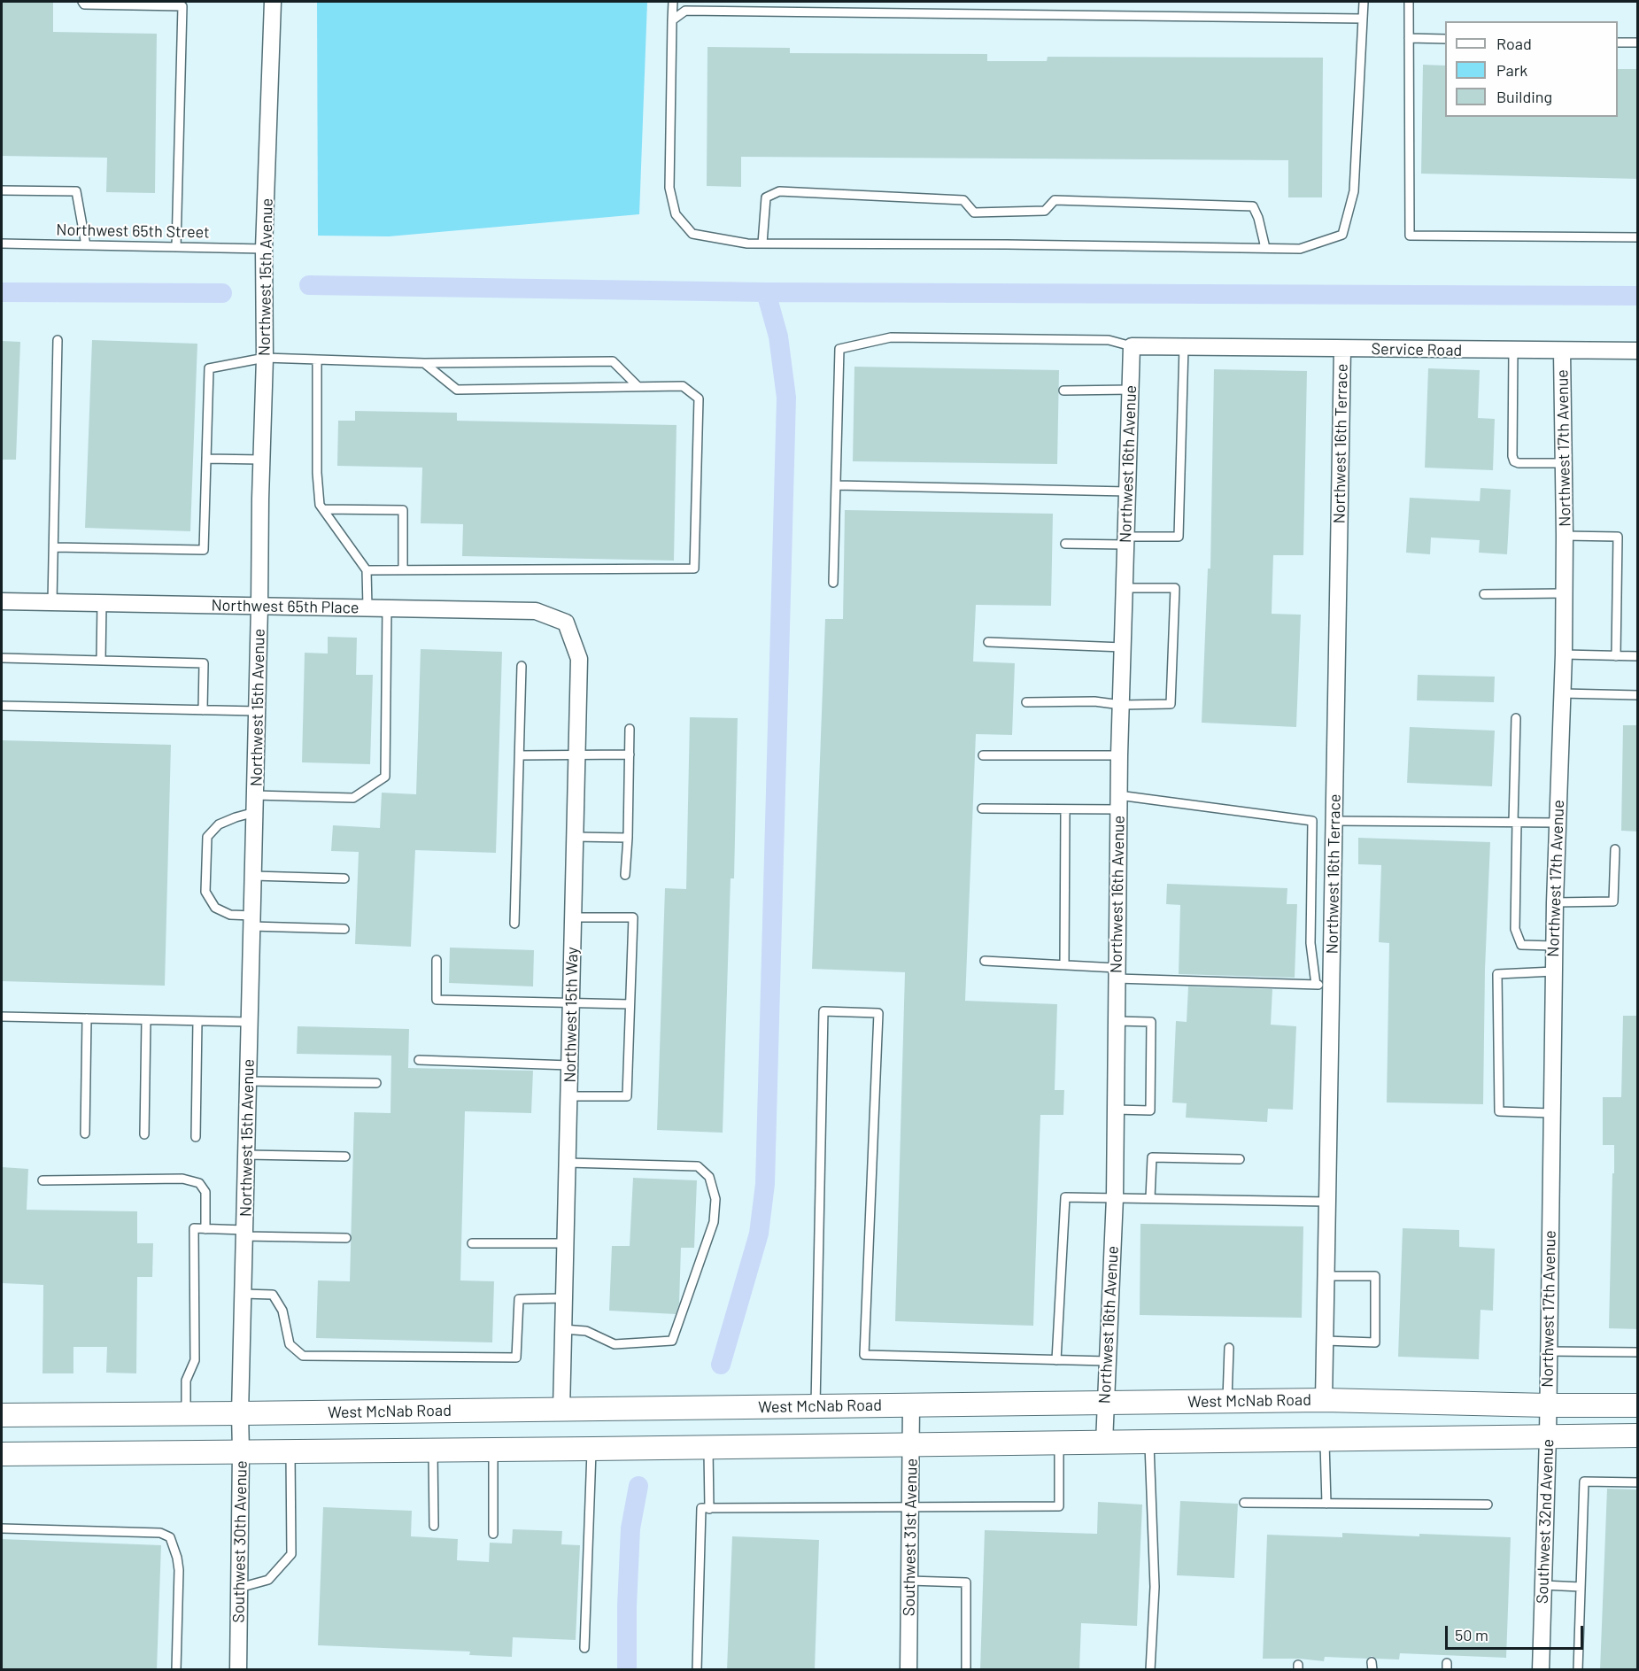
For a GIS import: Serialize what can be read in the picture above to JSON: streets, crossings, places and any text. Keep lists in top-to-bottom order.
{
  "streets": {
    "main road": ["West McNab Road"],
    "street": [
      "Northwest 15th Avenue",
      "Service Road",
      "Northwest 16th Terrace",
      "Northwest 17th Avenue",
      "Northwest 16th Avenue",
      "Northwest 65th Place",
      "Northwest 15th Way",
      "Southwest 32nd Avenue",
      "Southwest 31st Avenue",
      "Southwest 30th Avenue"
    ],
    "lane": ["Northwest 65th Street"]
  },
  "crossings": [
    ["Northwest 65th Street", "Northwest 15th Avenue"],
    ["Northwest 15th Avenue", "Northwest 65th Place"],
    ["Northwest 15th Avenue", "West McNab Road"],
    ["Northwest 15th Avenue", "Southwest 30th Avenue"],
    ["Service Road", "Northwest 16th Terrace"],
    ["Service Road", "Northwest 17th Avenue"],
    ["Service Road", "Northwest 16th Avenue"],
    ["Northwest 16th Terrace", "West McNab Road"],
    ["Northwest 17th Avenue", "West McNab Road"],
    ["Northwest 17th Avenue", "Southwest 32nd Avenue"],
    ["Northwest 16th Avenue", "West McNab Road"],
    ["Northwest 65th Place", "Northwest 15th Way"],
    ["Northwest 15th Way", "West McNab Road"],
    ["West McNab Road", "Southwest 32nd Avenue"],
    ["West McNab Road", "Southwest 31st Avenue"],
    ["West McNab Road", "Southwest 30th Avenue"]
  ],
  "legend": ["Road", "Park", "Building"],
  "scale_bar": "50 m"
}
